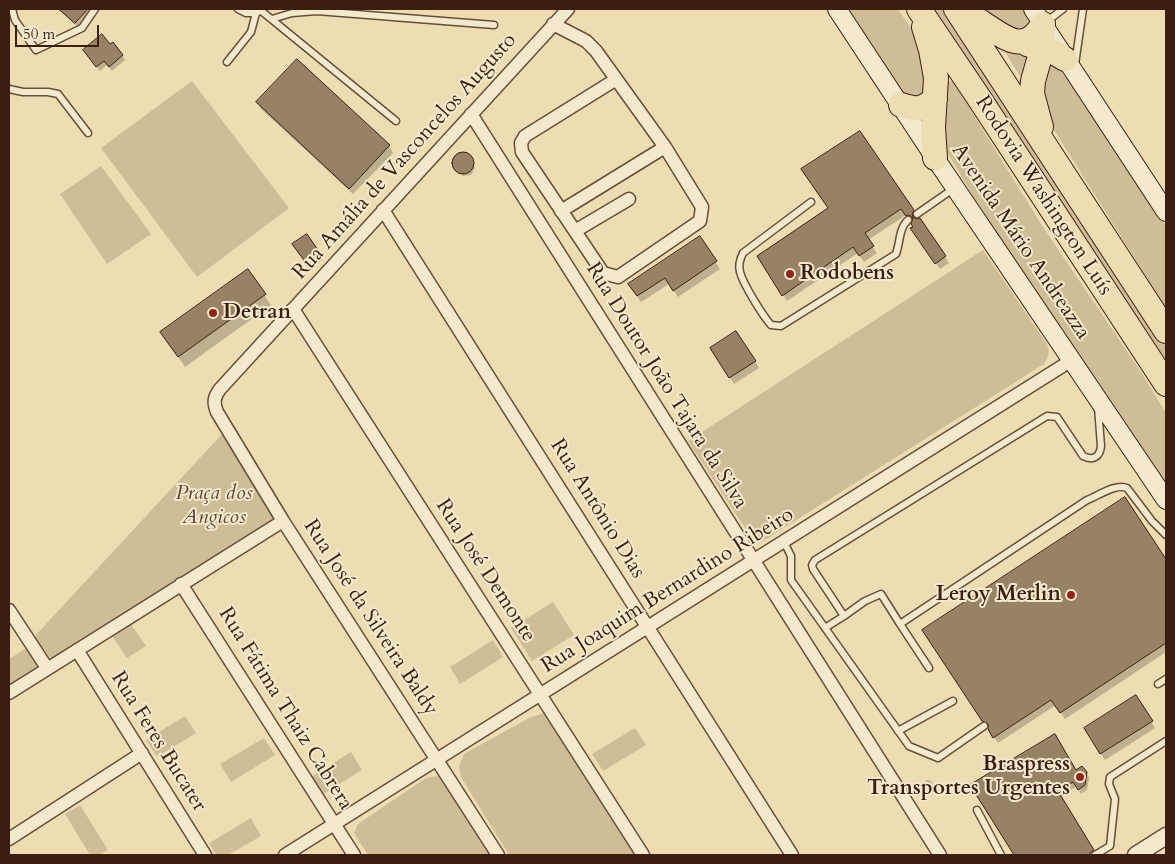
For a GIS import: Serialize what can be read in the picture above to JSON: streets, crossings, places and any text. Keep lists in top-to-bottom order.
{
  "streets": {
    "highway": ["Rodovia Washington Luís"],
    "main road": ["Avenida Mário Andreazza"],
    "street": [
      "Rua Amália de Vasconcelos Augusto",
      "Rua Doutor João Tajara da Silva",
      "Rua Antônio Dias",
      "Rua José Demonte",
      "Rua Joaquim Bernardino Ribeiro",
      "Rua José da Silveira Baldy",
      "Rua Fátima Thaiz Cabrera",
      "Rua Feres Bucater"
    ]
  },
  "crossings": [
    ["Rua Amália de Vasconcelos Augusto", "Rua Doutor João Tajara da Silva"],
    ["Rua Amália de Vasconcelos Augusto", "Rua Antônio Dias"],
    ["Rua Amália de Vasconcelos Augusto", "Rua José Demonte"],
    ["Rua Amália de Vasconcelos Augusto", "Rua José da Silveira Baldy"],
    ["Avenida Mário Andreazza", "Rua Joaquim Bernardino Ribeiro"],
    ["Rua Doutor João Tajara da Silva", "Rua Joaquim Bernardino Ribeiro"],
    ["Rua Antônio Dias", "Rua Joaquim Bernardino Ribeiro"],
    ["Rua José Demonte", "Rua Joaquim Bernardino Ribeiro"],
    ["Rua Joaquim Bernardino Ribeiro", "Rua José da Silveira Baldy"],
    ["Rua Joaquim Bernardino Ribeiro", "Rua Fátima Thaiz Cabrera"]
  ],
  "parks": ["Praça dos Angicos"],
  "places": [
    "Rodobens",
    "Detran",
    "Leroy Merlin",
    "Braspress Transportes Urgentes"
  ],
  "scale_bar": "50 m"
}
